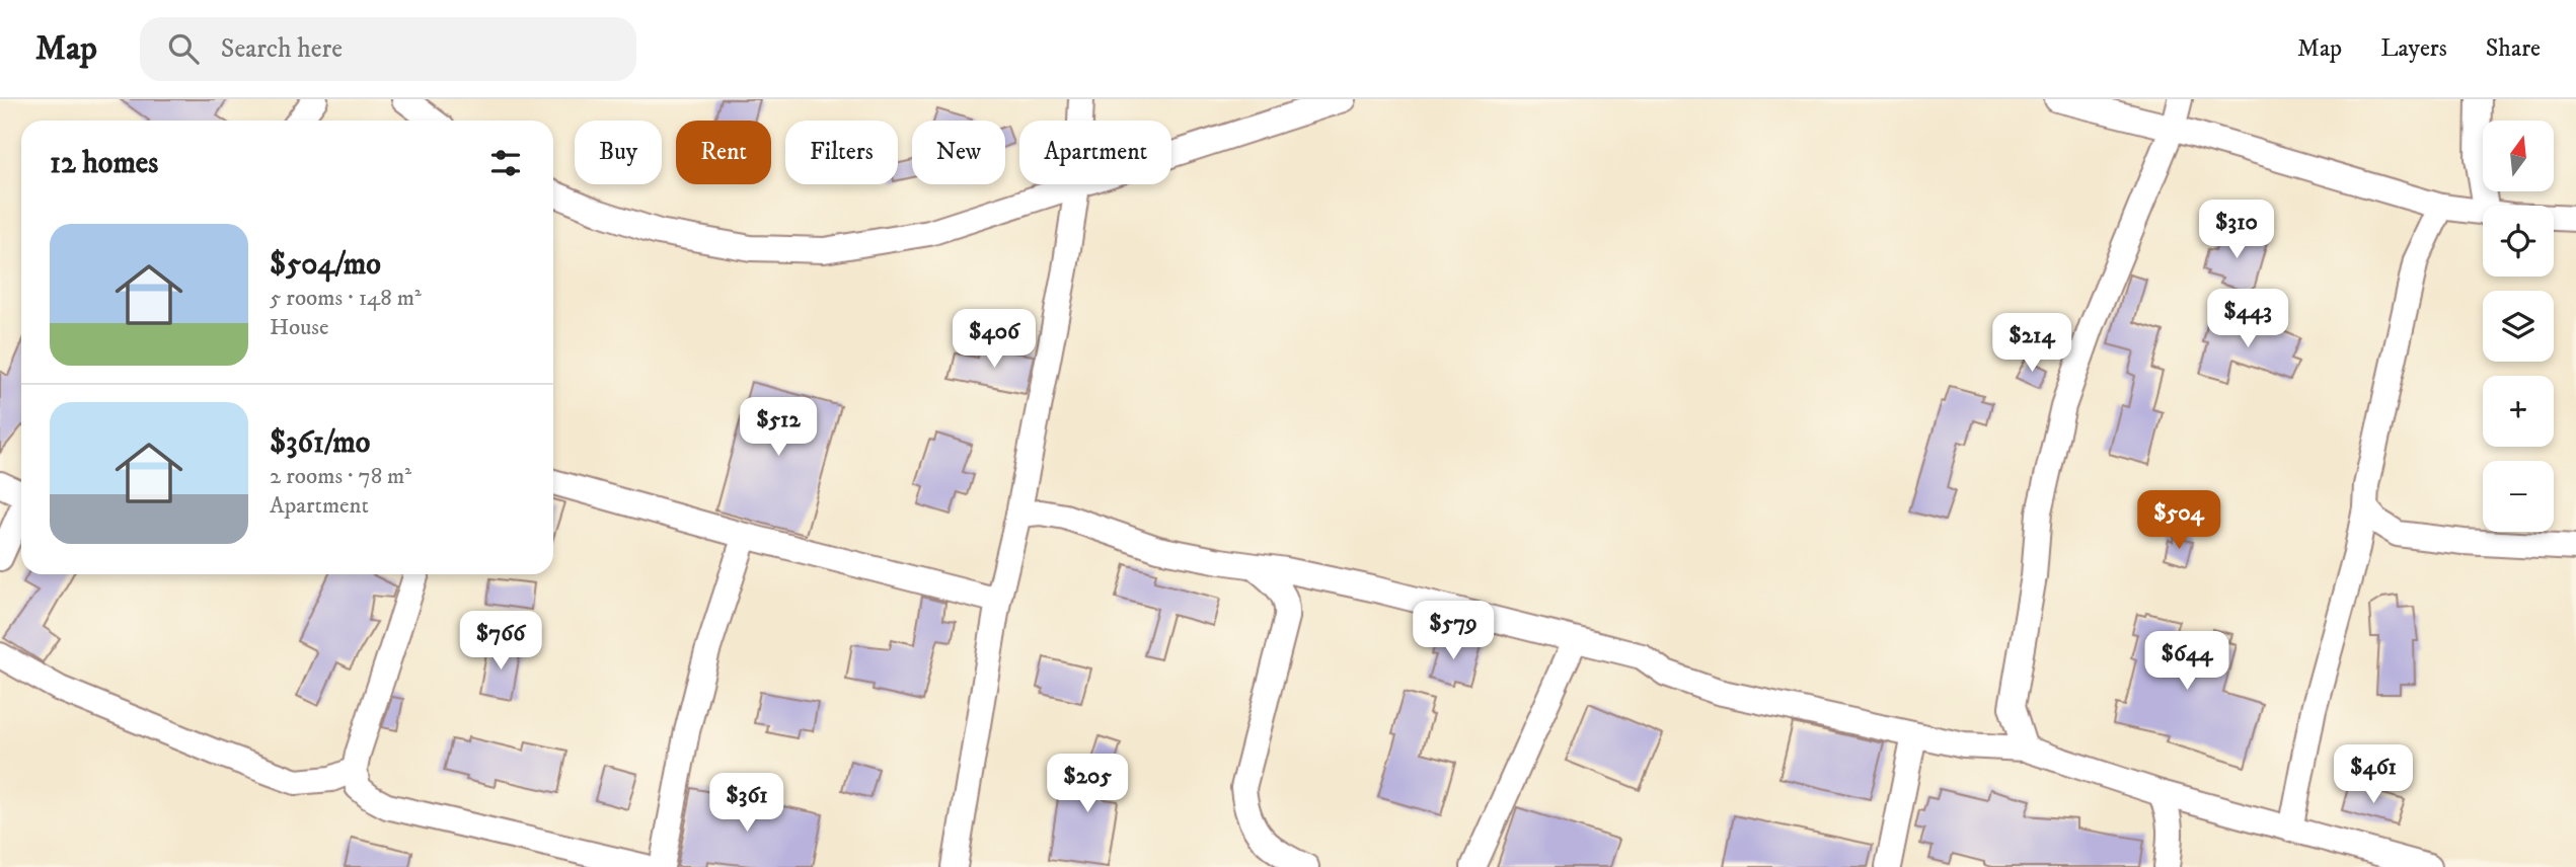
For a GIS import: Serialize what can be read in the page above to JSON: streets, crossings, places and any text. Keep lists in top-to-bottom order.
{
  "north": "top",
  "page": {
    "header": "Map",
    "search": "Search here",
    "nav": ["Map", "Layers", "Share"],
    "map_buttons": ["+", "−"],
    "chip": [
      "Buy",
      "Rent",
      "Filters",
      "New",
      "Apartment"
    ],
    "heading": "12 homes",
    "price": [
      "$310",
      "$443",
      "$406",
      "$214",
      "$512",
      "$504",
      "$579",
      "$766",
      "$644",
      "$461",
      "$205",
      "$361"
    ],
    "list": [
      {
        "name": "$504/mo",
        "note": "5 rooms · 148 m² · House"
      },
      {
        "name": "$361/mo",
        "note": "2 rooms · 78 m² · Apartment"
      }
    ]
  }
}
